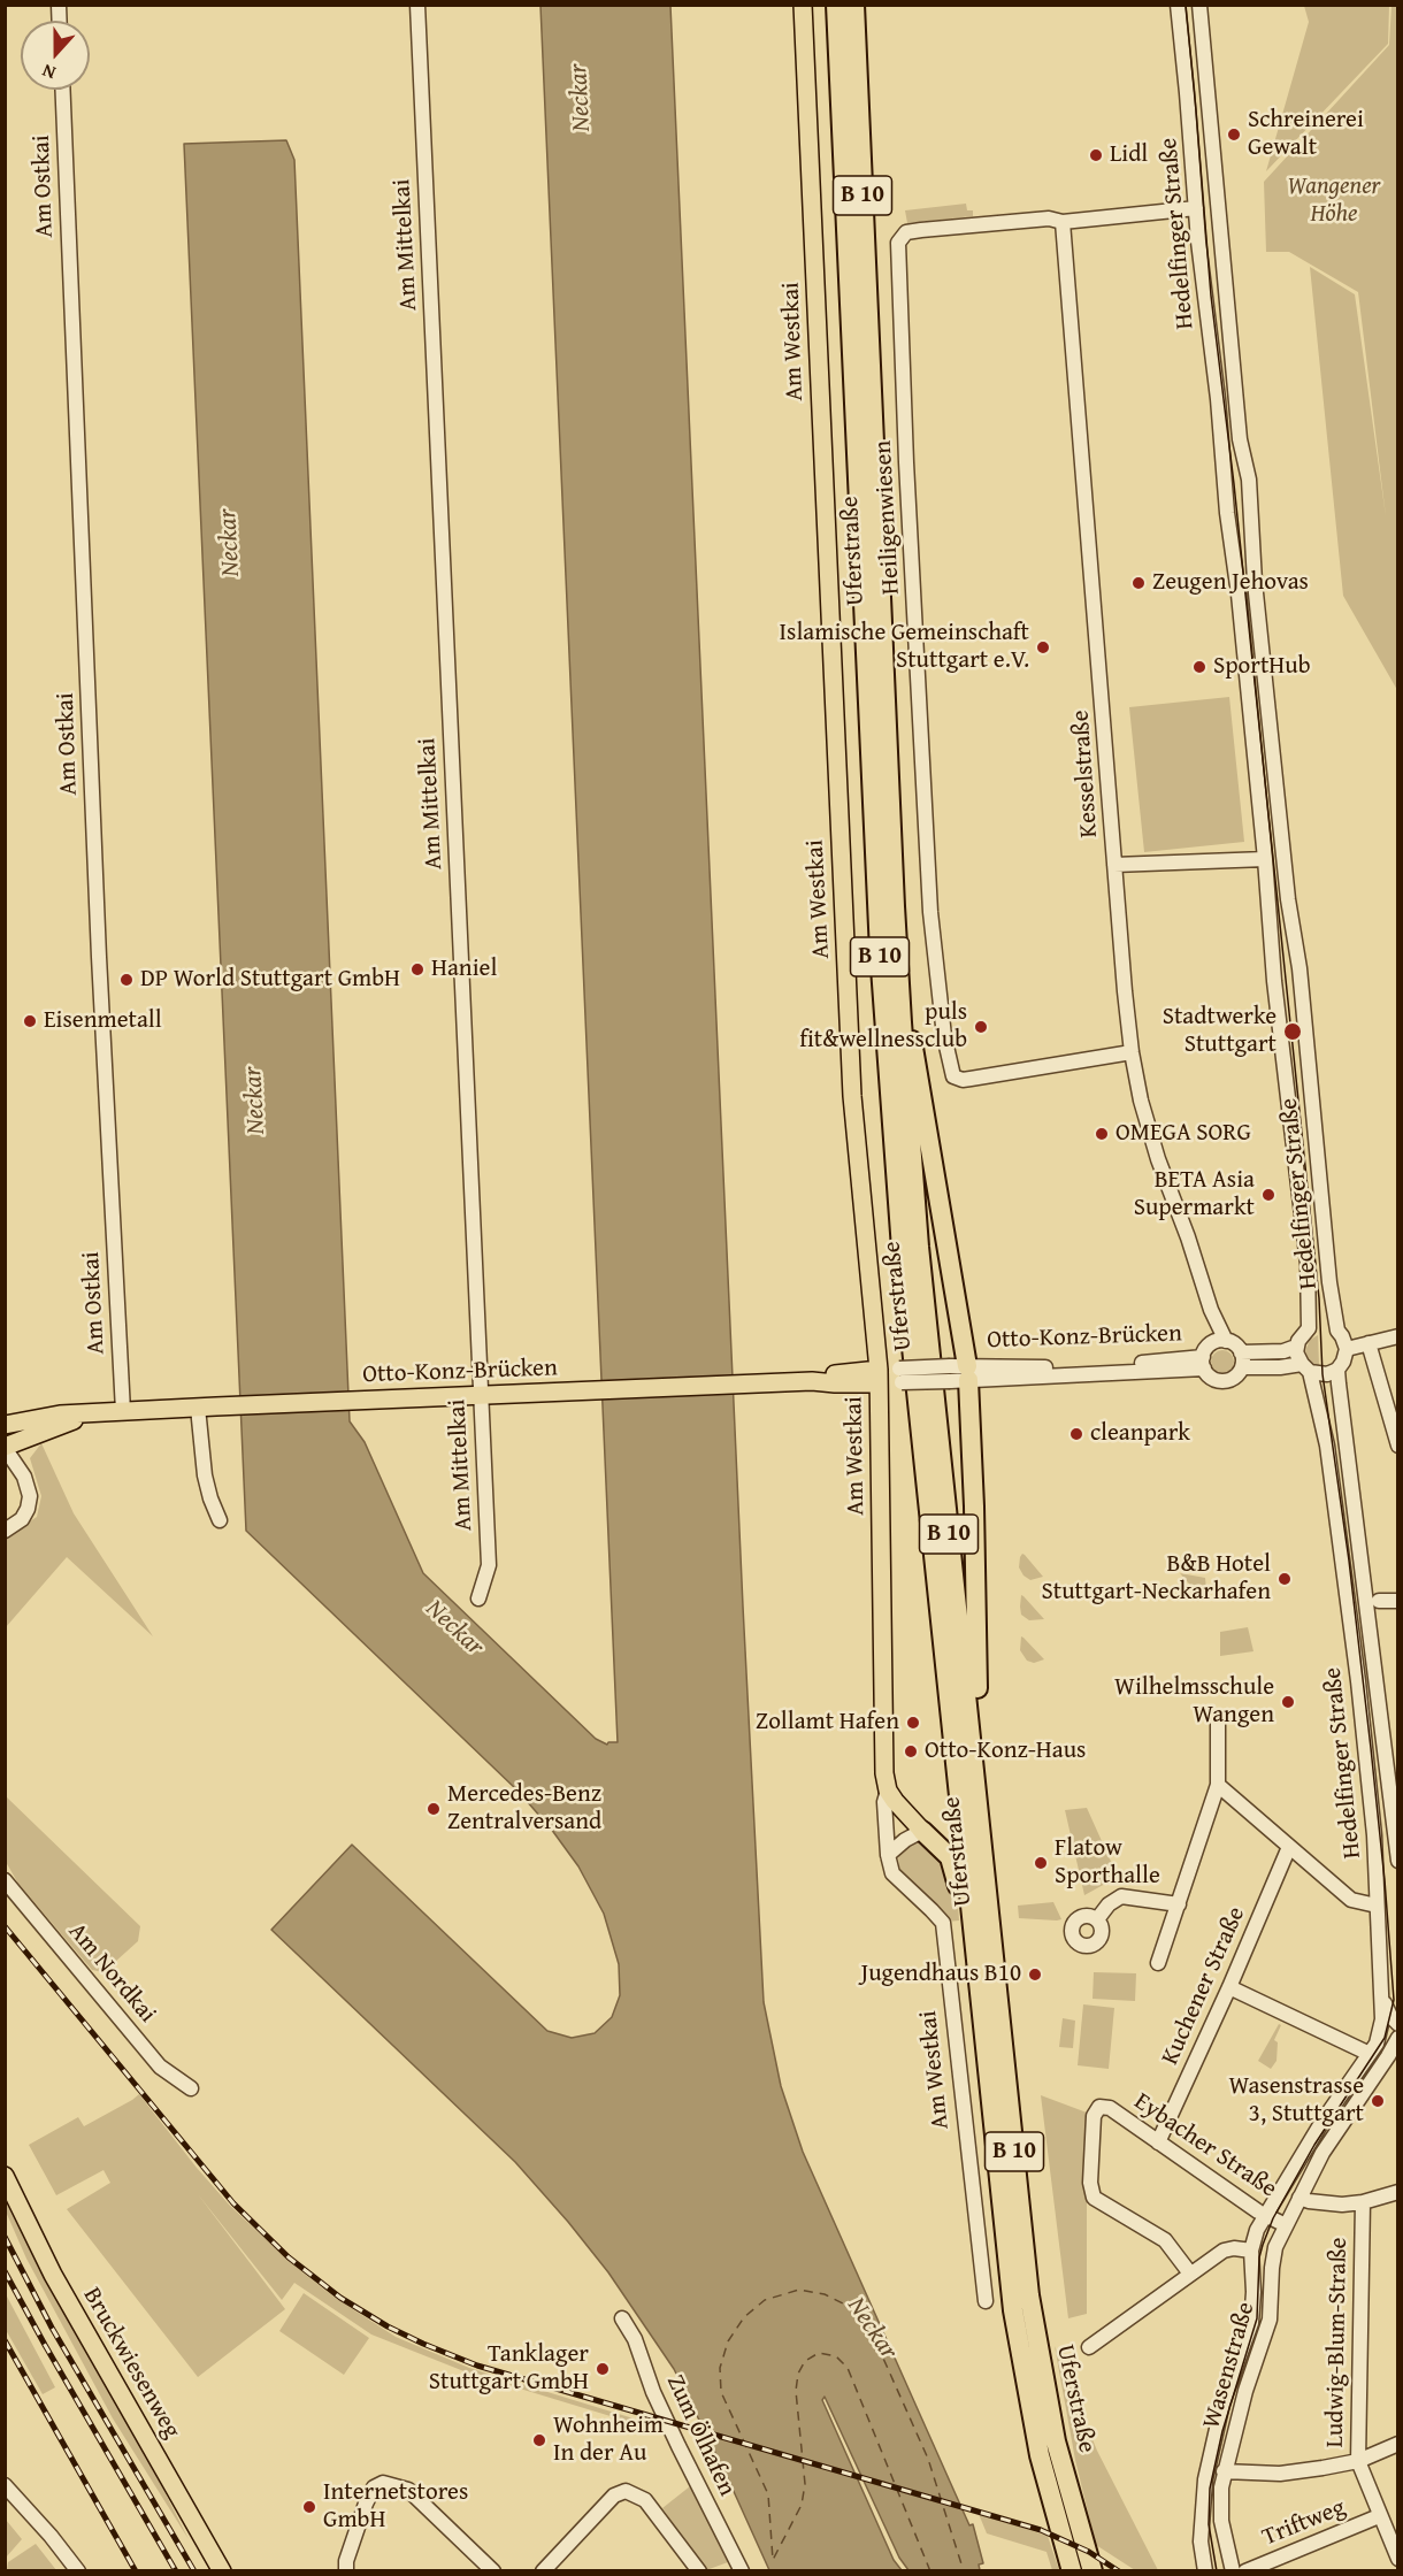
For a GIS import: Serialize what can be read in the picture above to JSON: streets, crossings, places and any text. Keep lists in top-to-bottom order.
{
  "streets": {
    "highway": ["B 10", "Uferstraße"],
    "main road": ["Am Westkai", "Otto-Konz-Brücken", "Bruckwiesenweg"],
    "street": [
      "Am Ostkai",
      "Hedelfinger Straße",
      "Am Mittelkai",
      "Heiligenwiesen",
      "Kesselstraße",
      "Am Nordkai",
      "Kuchener Straße",
      "Eybacher Straße",
      "Ludwig-Blum-Straße",
      "Wasenstraße",
      "Zum Ölhafen",
      "Triftweg"
    ]
  },
  "crossings": [
    ["Am Ostkai", "Otto-Konz-Brücken"],
    ["B 10", "Uferstraße"],
    ["B 10", "Otto-Konz-Brücken"],
    ["Hedelfinger Straße", "Heiligenwiesen"],
    ["Hedelfinger Straße", "Otto-Konz-Brücken"],
    ["Hedelfinger Straße", "Wasenstraße"],
    ["Am Mittelkai", "Otto-Konz-Brücken"],
    ["Am Westkai", "Otto-Konz-Brücken"],
    ["Heiligenwiesen", "Kesselstraße"],
    ["Kesselstraße", "Otto-Konz-Brücken"],
    ["Kuchener Straße", "Eybacher Straße"],
    ["Eybacher Straße", "Wasenstraße"],
    ["Ludwig-Blum-Straße", "Triftweg"]
  ],
  "water": ["Neckar"],
  "parks": ["Wangener Höhe"],
  "places": [
    "Schreinerei Gewalt",
    "Lidl",
    "Zeugen Jehovas",
    "Islamische Gemeinschaft Stuttgart e.V.",
    "SportHub",
    "Haniel",
    "DP World Stuttgart GmbH",
    "Eisenmetall",
    "puls fit&wellnessclub",
    "Stadtwerke Stuttgart",
    "OMEGA SORG",
    "BETA Asia Supermarkt",
    "cleanpark",
    "B&B Hotel Stuttgart-Neckarhafen",
    "Wilhelmsschule Wangen",
    "Zollamt Hafen",
    "Otto-Konz-Haus",
    "Mercedes-Benz Zentralversand",
    "Flatow Sporthalle",
    "Jugendhaus B10",
    "Wasenstrasse 3, Stuttgart",
    "Tanklager Stuttgart GmbH",
    "Wohnheim In der Au",
    "Internetstores GmbH"
  ],
  "north": "bottom"
}
